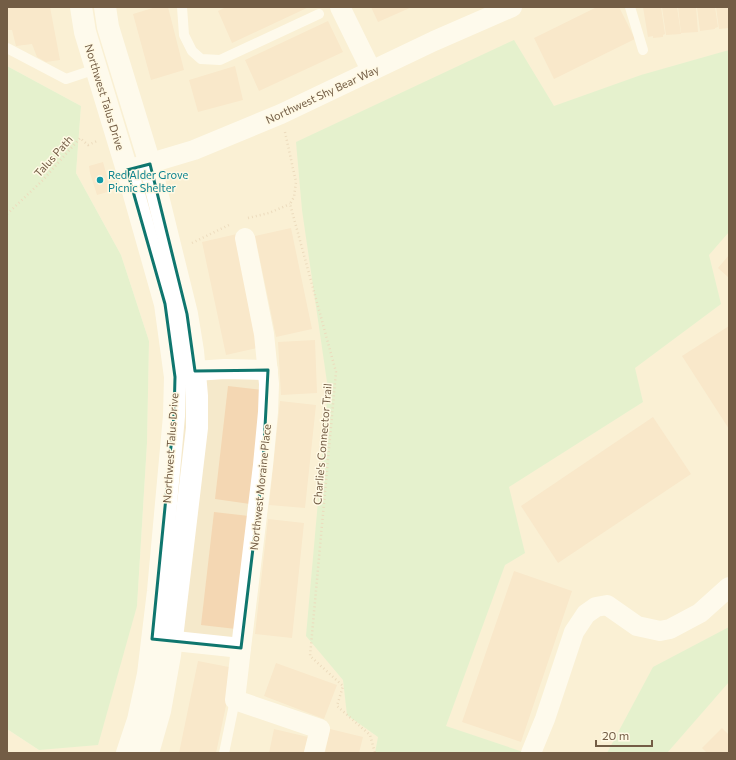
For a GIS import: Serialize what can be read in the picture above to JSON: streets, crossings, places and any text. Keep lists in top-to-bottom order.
{
  "streets": {
    "street": ["Northwest Shy Bear Way", "Northwest Talus Drive", "Northwest Moraine Place"],
    "path": ["Talus Path", "Charlie's Connector Trail"]
  },
  "crossings": [
    ["Northwest Shy Bear Way", "Northwest Talus Drive"],
    ["Northwest Shy Bear Way", "Charlie's Connector Trail"],
    ["Northwest Talus Drive", "Talus Path"]
  ],
  "places": ["Red Alder Grove Picnic Shelter"],
  "scale_bar": "20 m"
}
